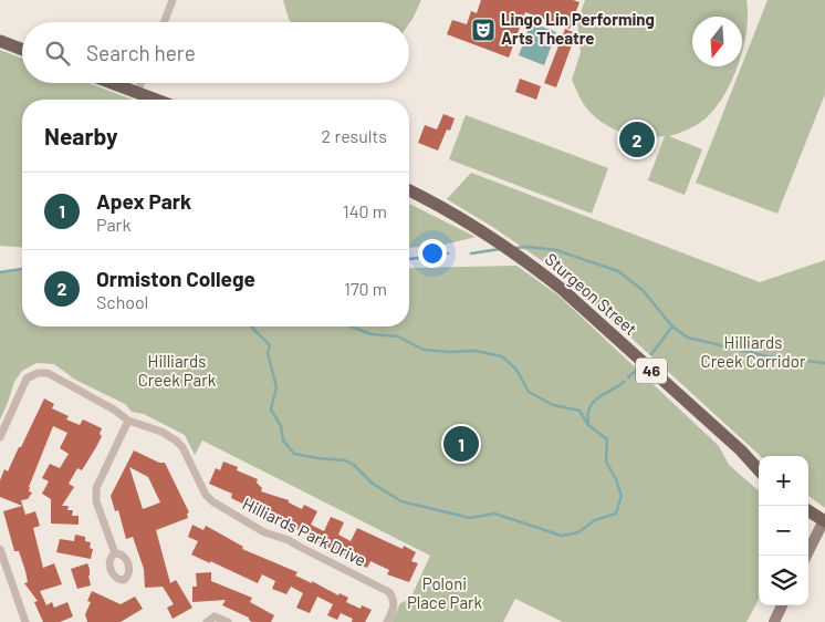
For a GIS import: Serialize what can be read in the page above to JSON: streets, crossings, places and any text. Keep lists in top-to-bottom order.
{
  "streets": {
    "main road": ["Sturgeon Street", "46"],
    "street": ["Hilliards Park Drive"]
  },
  "parks": ["Hilliards Creek Corridor", "Hilliards Creek Park", "Poloni Place Park"],
  "places": {
    "theatre": ["Lingo Lin Performing Arts Theatre"]
  },
  "north": "bottom",
  "page": {
    "search": "Search here",
    "heading": ["Nearby", "2 results"],
    "pins": ["2", "1"],
    "list": [
      {
        "mark": "1",
        "name": "Apex Park",
        "note": "Park",
        "value": "140 m"
      },
      {
        "mark": "2",
        "name": "Ormiston College",
        "note": "School",
        "value": "170 m"
      }
    ],
    "map_buttons": ["+", "−"]
  }
}
